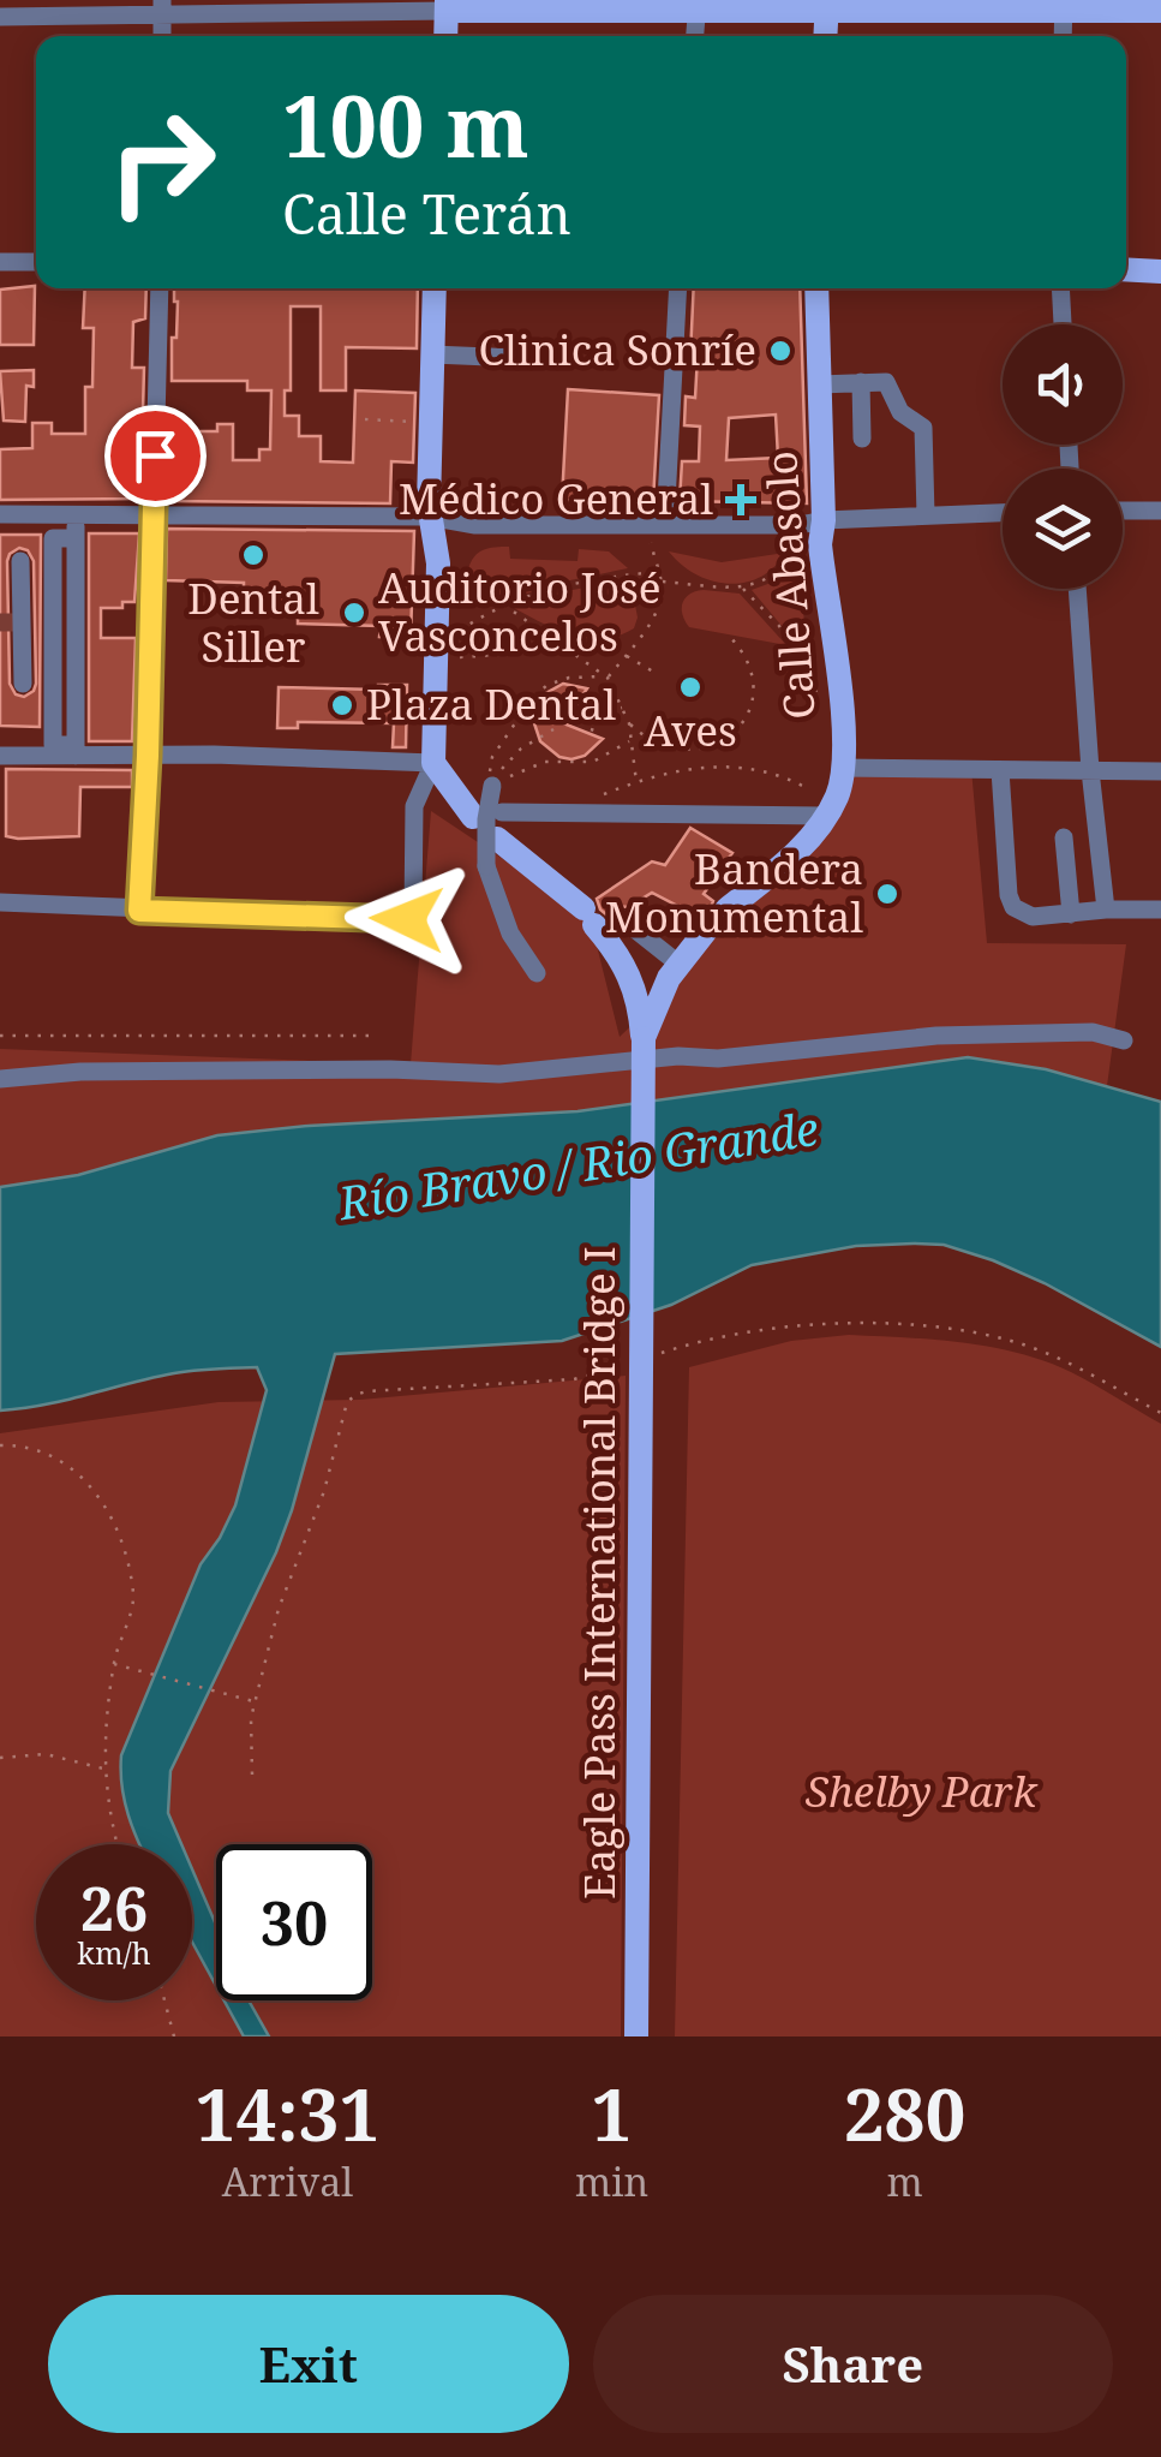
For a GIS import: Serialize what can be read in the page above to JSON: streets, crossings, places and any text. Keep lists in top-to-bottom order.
{
  "streets": {
    "main road": ["Calle Abasolo", "Eagle Pass International Bridge I"]
  },
  "crossings": [
    ["Calle Abasolo", "Eagle Pass International Bridge I"]
  ],
  "water": ["Río Bravo / Rio Grande"],
  "parks": ["Shelby Park"],
  "places": {
    "other": [
      "Clinica Sonríe",
      "Dental Siller",
      "Auditorio José Vasconcelos",
      "Aves",
      "Plaza Dental",
      "Bandera Monumental"
    ],
    "health": ["Médico General"]
  },
  "page": {
    "turn": ["100 m", "Calle Terán"],
    "speed": "26 km/h",
    "limit": "30",
    "eta": [
      "14:31",
      "Arrival",
      "1",
      "min",
      "280",
      "m"
    ],
    "buttons": ["Exit", "Share"]
  }
}
